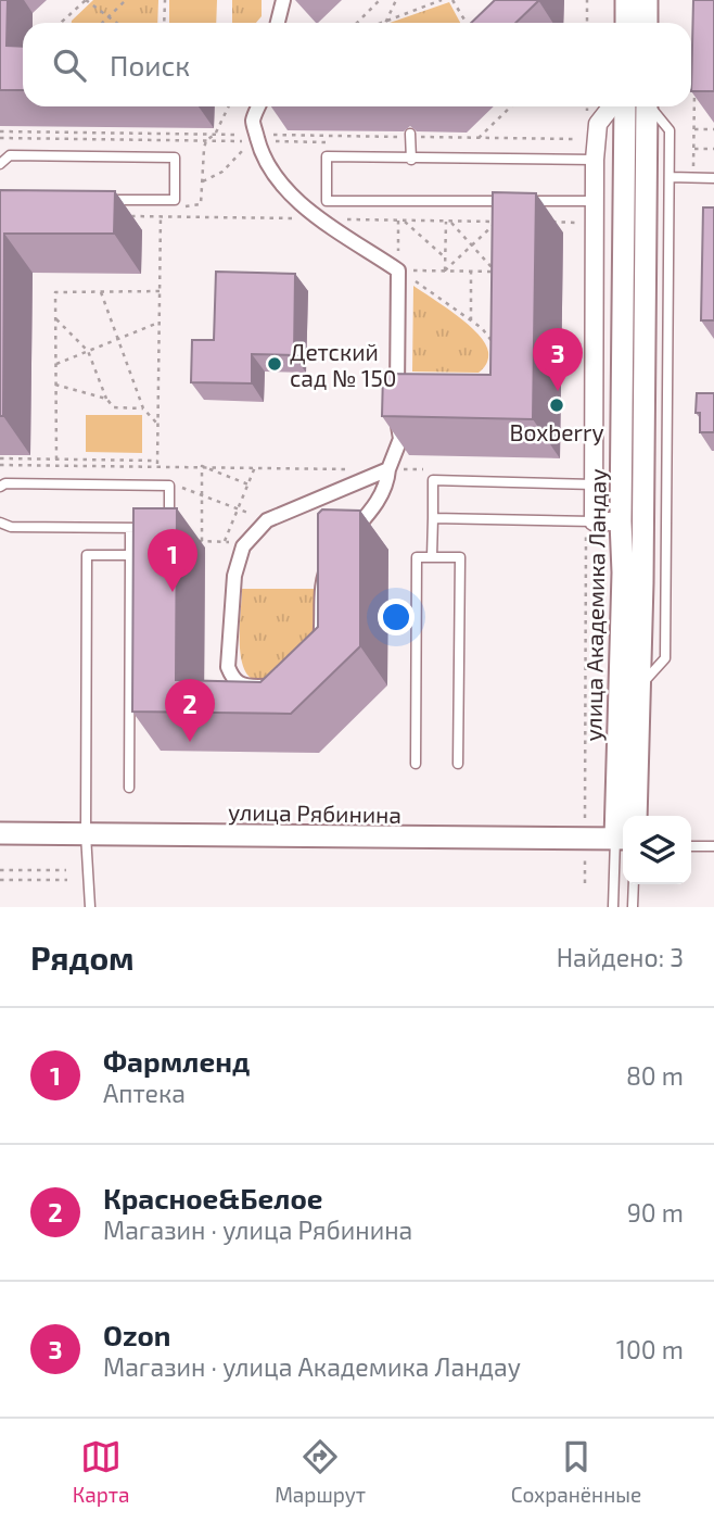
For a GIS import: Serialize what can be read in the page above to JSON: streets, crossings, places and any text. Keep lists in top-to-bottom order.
{
  "streets": {
    "street": ["улица Академика Ландау", "улица Рябинина"]
  },
  "crossings": [
    ["улица Академика Ландау", "улица Рябинина"]
  ],
  "places": ["Детский сад № 150", "Boxberry"],
  "page": {
    "search": "Поиск",
    "pins": ["3", "1", "2"],
    "heading": ["Рядом", "Найдено: 3"],
    "list": [
      {
        "mark": "1",
        "name": "Фармленд",
        "note": "Аптека",
        "value": "80 m"
      },
      {
        "mark": "2",
        "name": "Красное&Белое",
        "note": "Магазин · улица Рябинина",
        "value": "90 m"
      },
      {
        "mark": "3",
        "name": "Ozon",
        "note": "Магазин · улица Академика Ландау",
        "value": "100 m"
      }
    ],
    "nav": ["Карта", "Маршрут", "Сохранённые"]
  }
}
